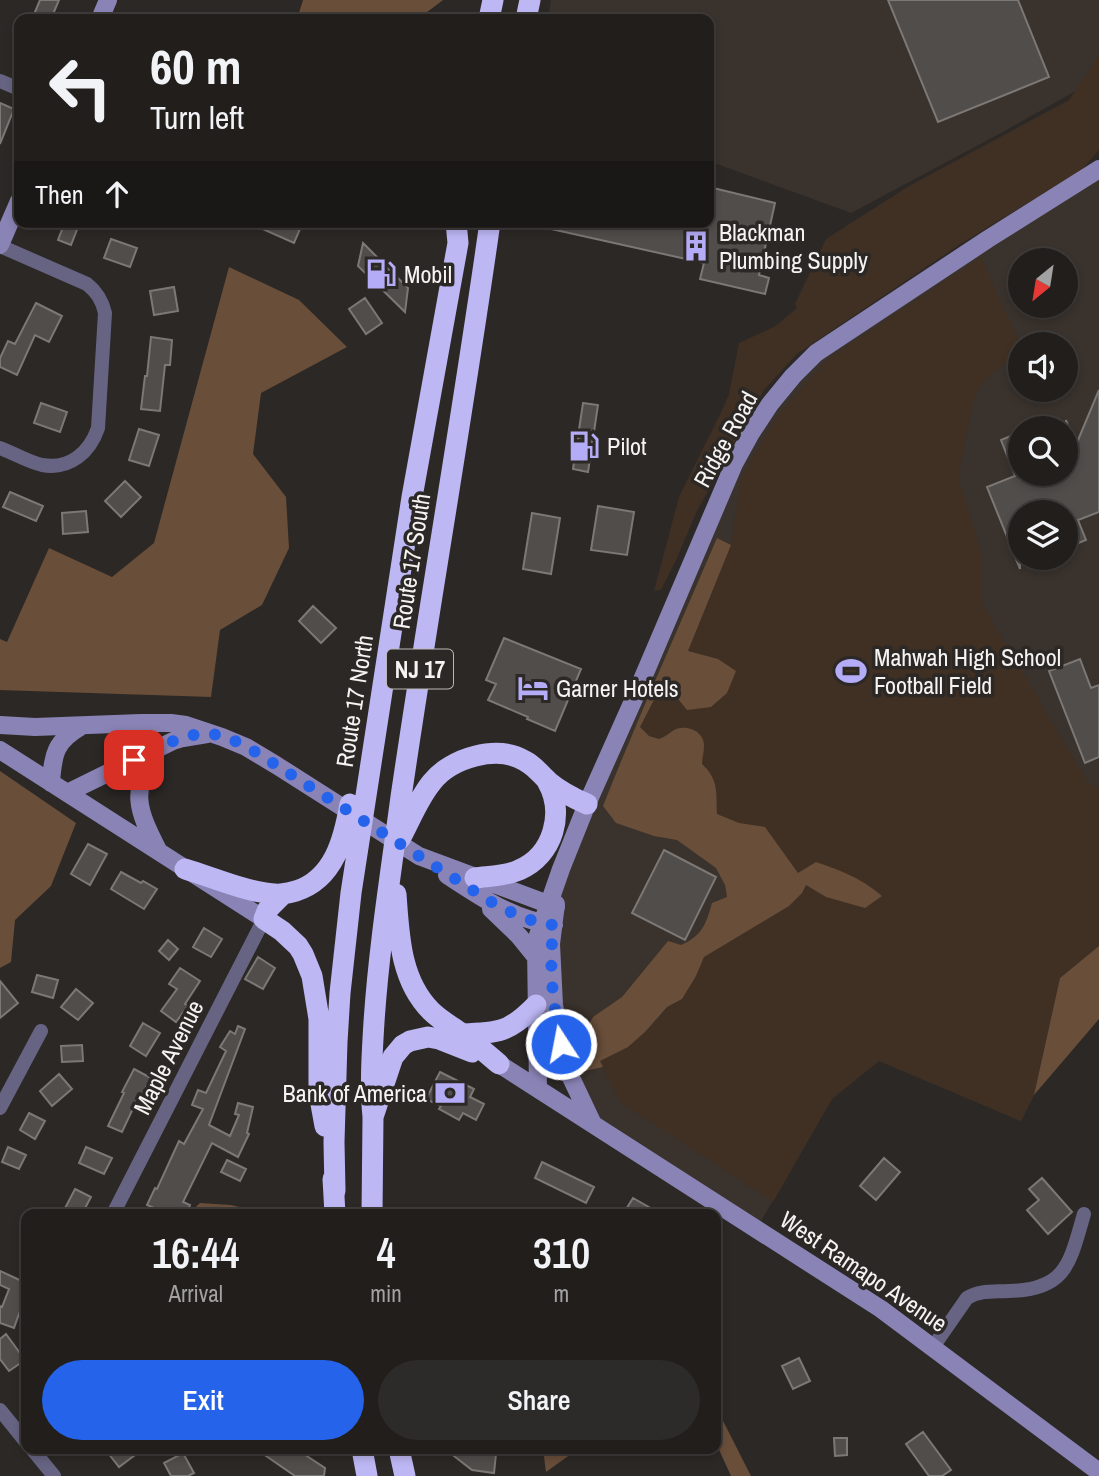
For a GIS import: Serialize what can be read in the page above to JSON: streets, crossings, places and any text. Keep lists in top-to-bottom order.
{
  "streets": {
    "highway": ["Route 17 South", "NJ 17", "Route 17 North"],
    "street": ["Ridge Road", "Maple Avenue", "West Ramapo Avenue"]
  },
  "crossings": [
    ["Route 17 South", "NJ 17"],
    ["NJ 17", "Route 17 North"]
  ],
  "places": {
    "building": ["Blackman Plumbing Supply"],
    "fuel station": ["Mobil", "Pilot"],
    "sports": ["Mahwah High School Football Field"],
    "hotel": ["Garner Hotels"],
    "bank": ["Bank of America"]
  },
  "north": "bottom left",
  "page": {
    "turn": ["60 m", "Turn left"],
    "then": "Then",
    "eta": [
      "16:44",
      "Arrival",
      "4",
      "min",
      "310",
      "m"
    ],
    "buttons": ["Exit", "Share"]
  }
}
